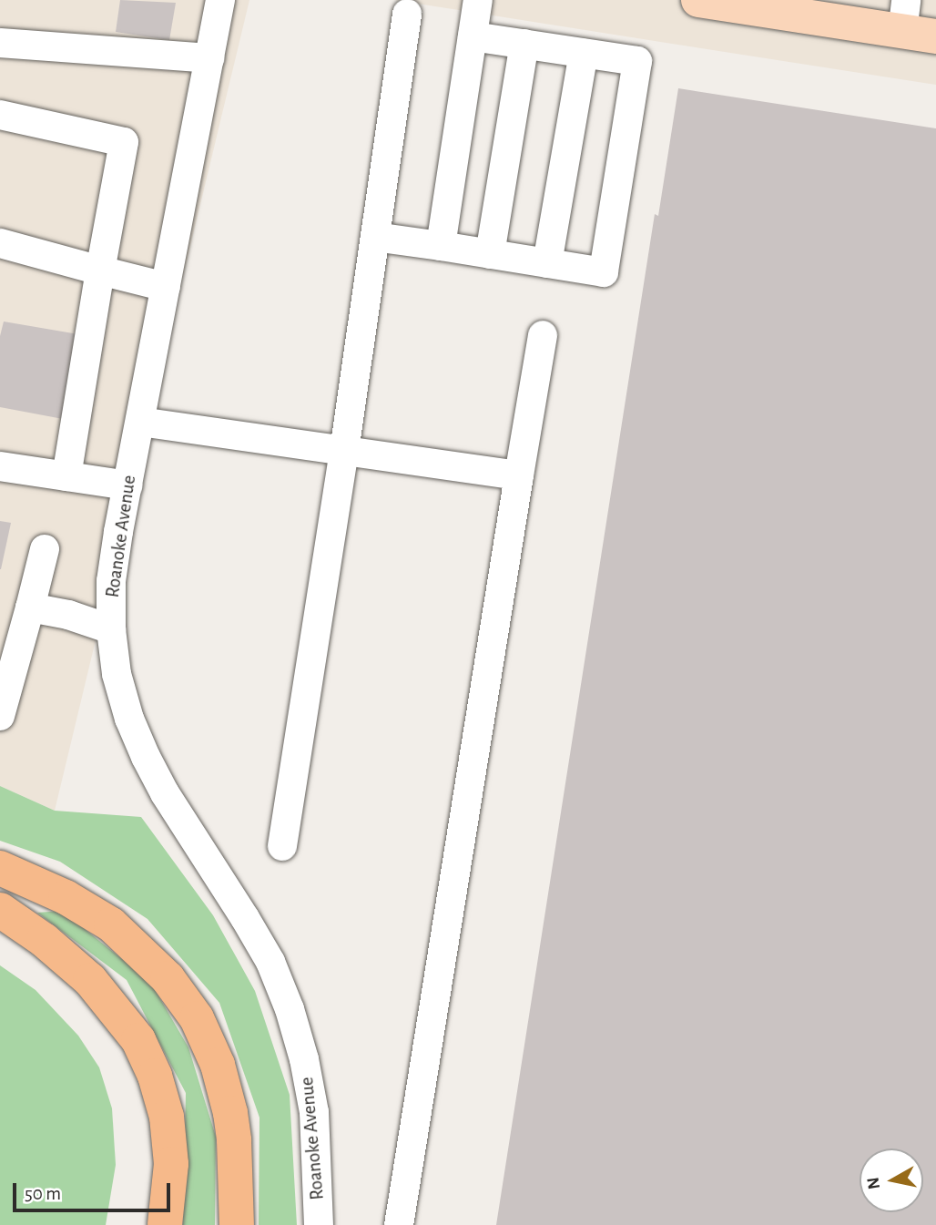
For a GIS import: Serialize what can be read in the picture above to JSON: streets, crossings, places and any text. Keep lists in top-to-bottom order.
{
  "streets": {
    "street": ["Roanoke Avenue"]
  },
  "scale_bar": "50 m",
  "north": "left"
}
